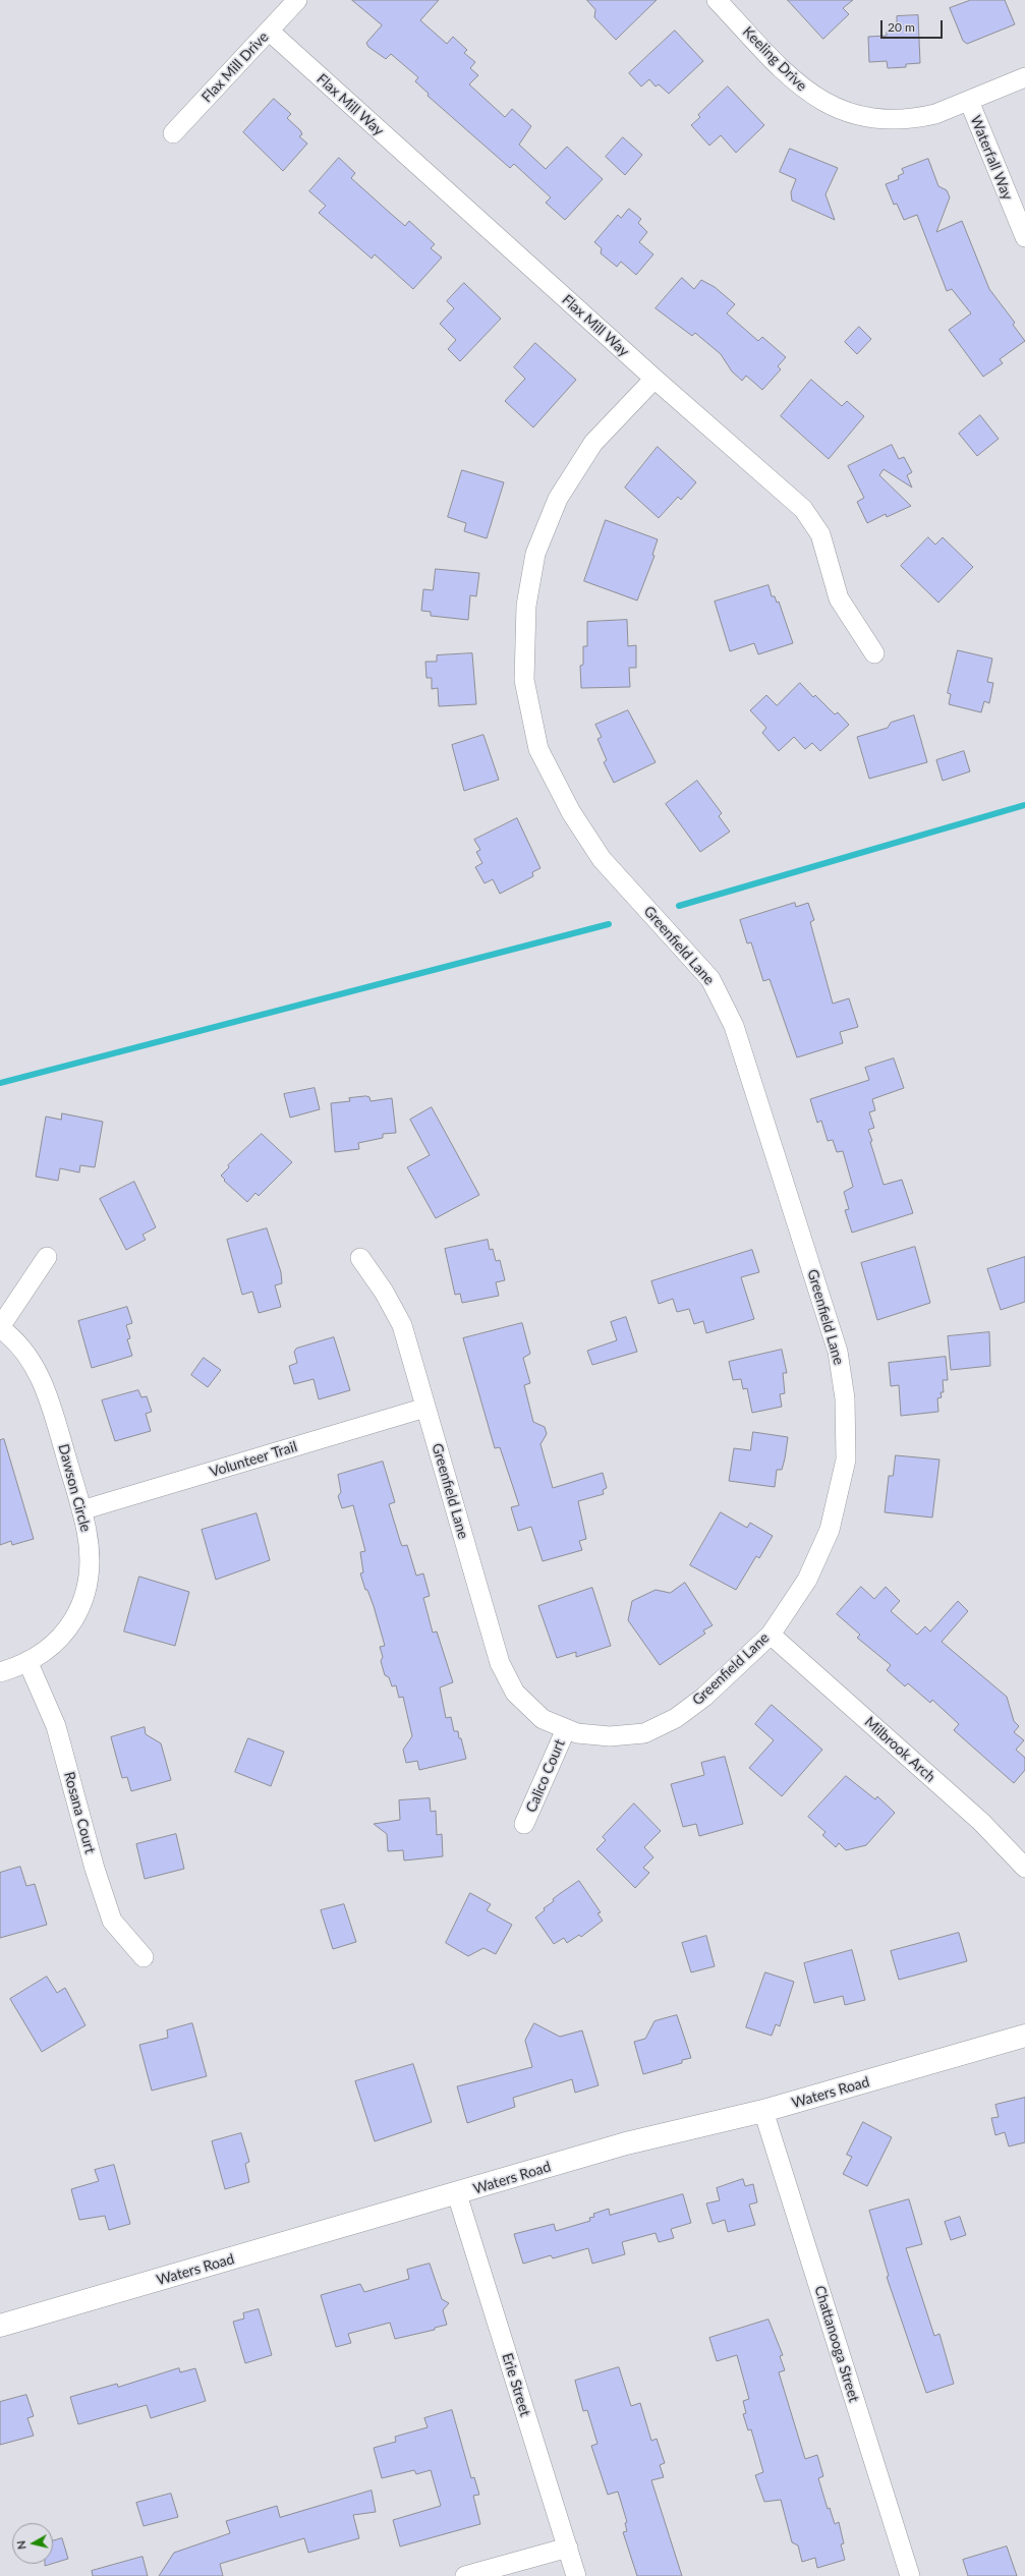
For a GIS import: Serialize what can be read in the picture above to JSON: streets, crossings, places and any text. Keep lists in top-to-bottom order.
{
  "streets": {
    "street": [
      "Keeling Drive",
      "Flax Mill Drive",
      "Flax Mill Way",
      "Waterfall Way",
      "Greenfield Lane",
      "Volunteer Trail",
      "Dawson Circle",
      "Milbrook Arch",
      "Calico Court",
      "Rosana Court",
      "Waters Road",
      "Chattanooga Street",
      "Erie Street"
    ]
  },
  "crossings": [
    ["Keeling Drive", "Waterfall Way"],
    ["Flax Mill Drive", "Flax Mill Way"],
    ["Flax Mill Way", "Greenfield Lane"],
    ["Greenfield Lane", "Volunteer Trail"],
    ["Greenfield Lane", "Milbrook Arch"],
    ["Greenfield Lane", "Calico Court"],
    ["Volunteer Trail", "Dawson Circle"],
    ["Dawson Circle", "Rosana Court"],
    ["Waters Road", "Chattanooga Street"],
    ["Waters Road", "Erie Street"]
  ],
  "scale_bar": "20 m",
  "north": "left"
}
